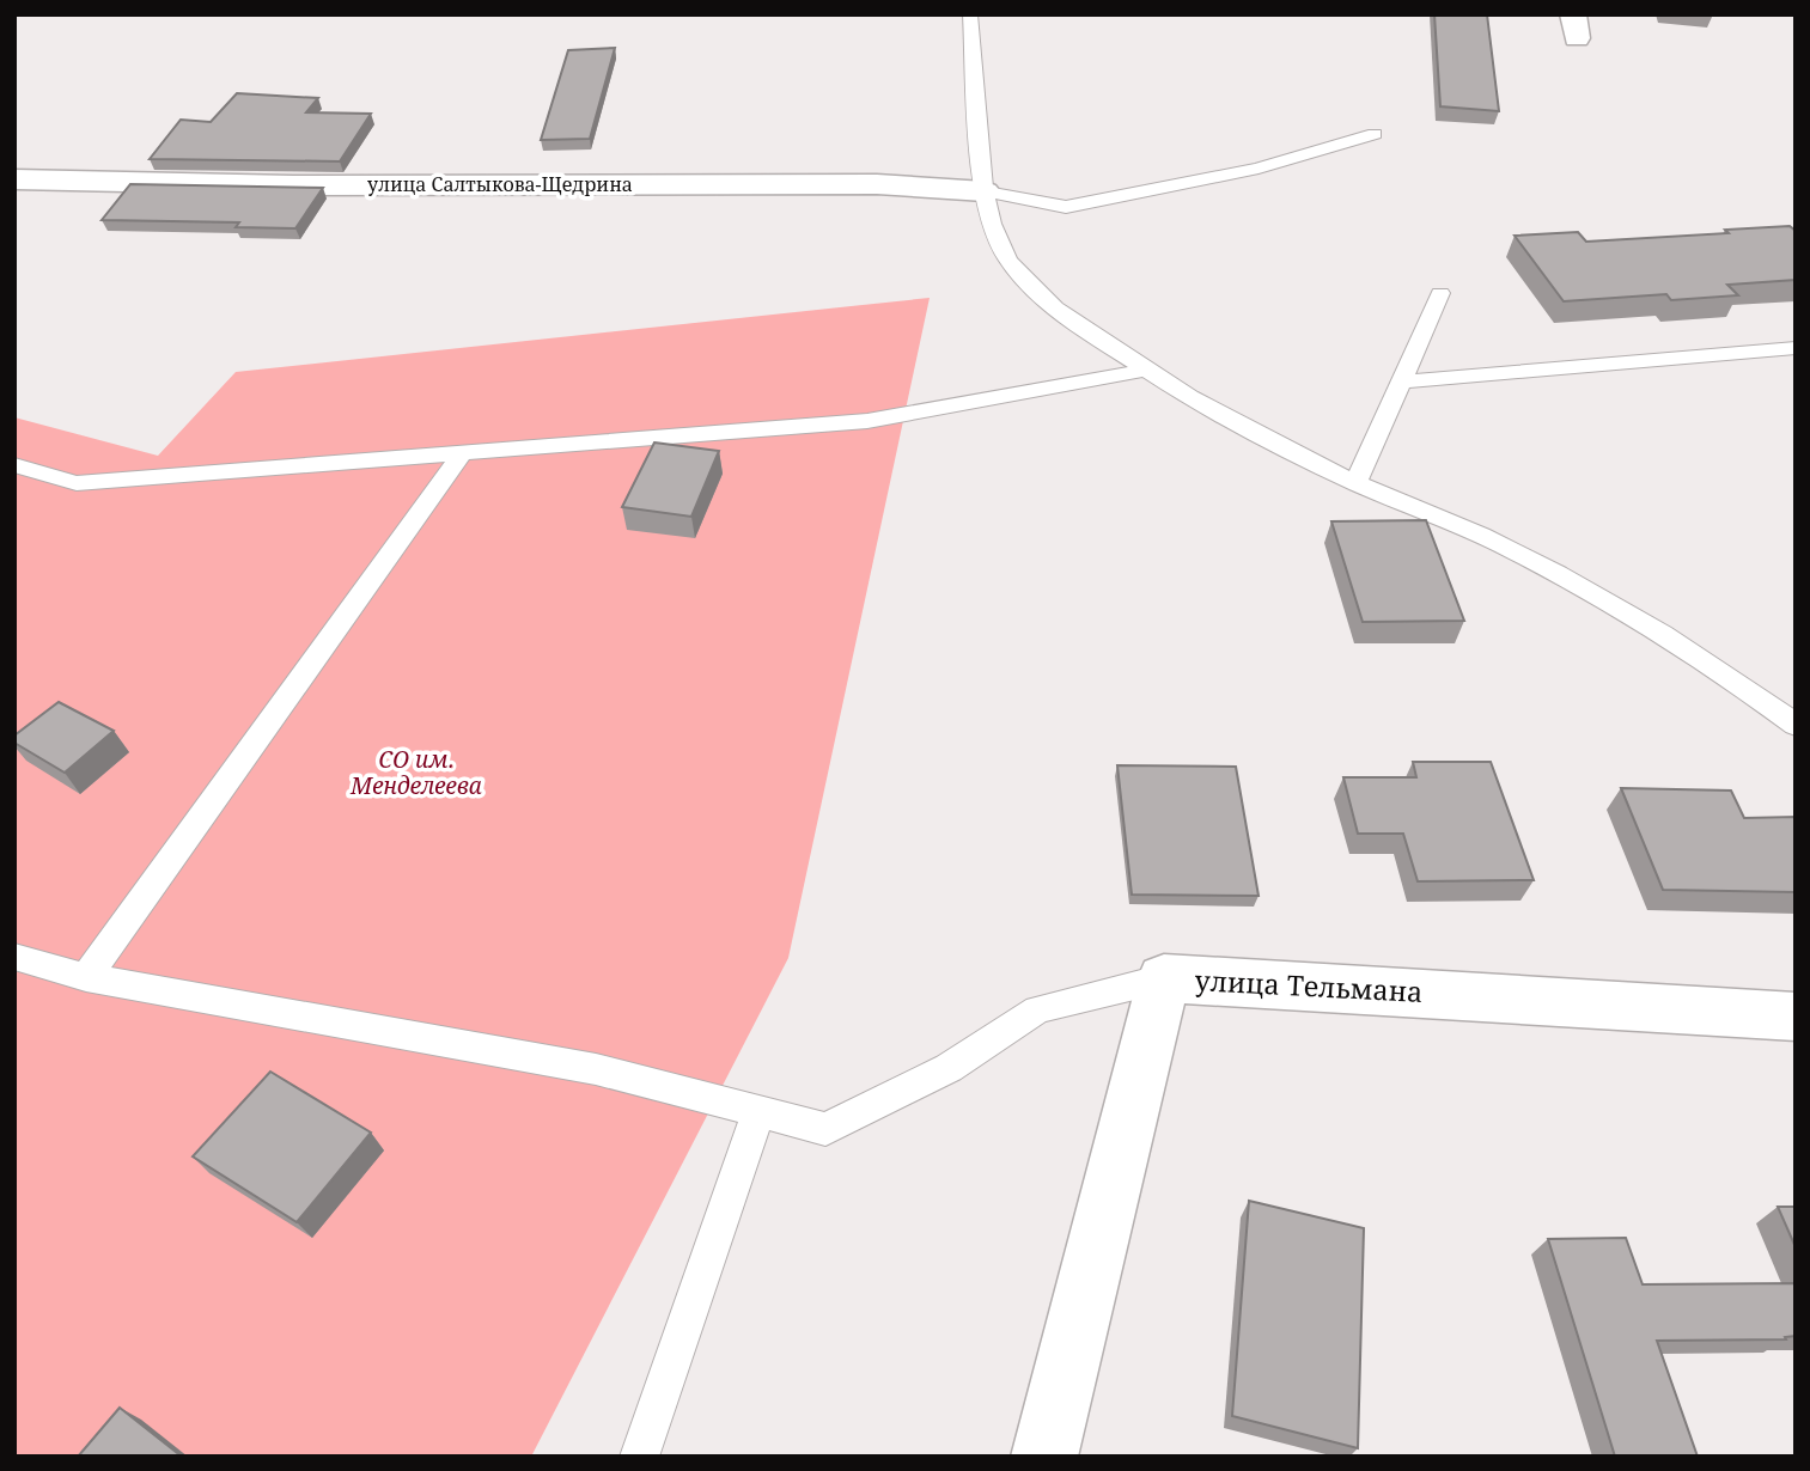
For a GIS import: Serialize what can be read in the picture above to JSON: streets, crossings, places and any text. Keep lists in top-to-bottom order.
{
  "streets": {
    "street": ["улица Салтыкова-Щедрина", "улица Тельмана"]
  },
  "parks": ["СО им. Менделеева"]
}
